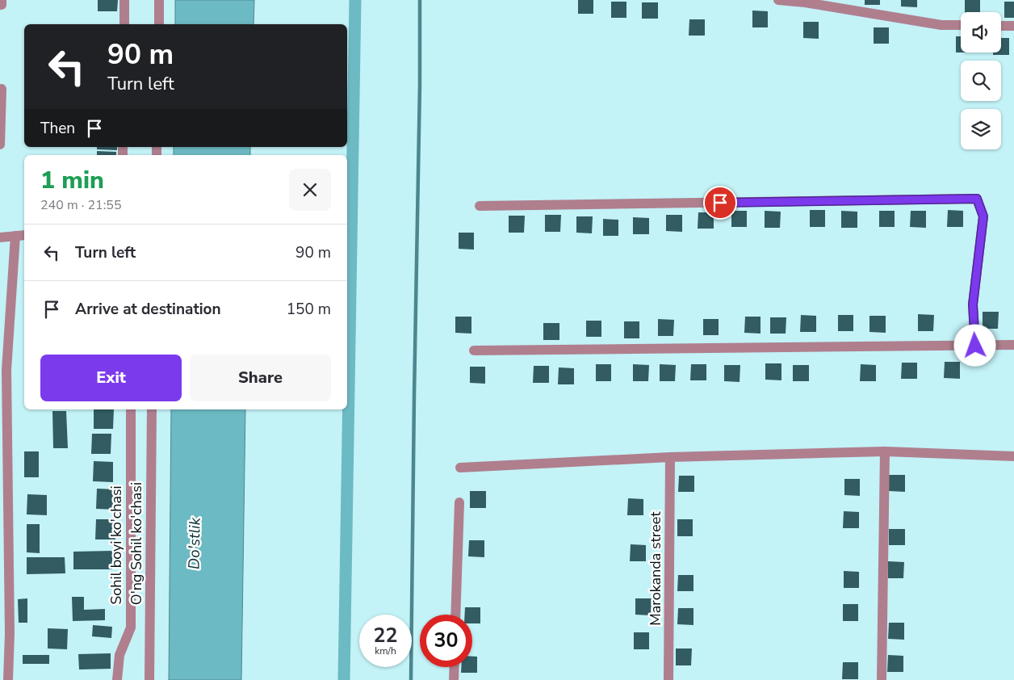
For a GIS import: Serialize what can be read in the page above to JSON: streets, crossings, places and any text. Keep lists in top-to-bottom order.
{
  "streets": {
    "street": ["O'ng Sohil ko'chasi", "Sohil boyi ko'chasi", "Marokanda street"]
  },
  "water": ["Do'stlik"],
  "page": {
    "turn": ["90 m", "Turn left"],
    "then": "Then",
    "heading": ["1 min", "240 m · 21:55"],
    "list": [
      {
        "name": "Turn left",
        "value": "90 m"
      },
      {
        "name": "Arrive at destination",
        "value": "150 m"
      }
    ],
    "buttons": ["Exit", "Share"],
    "speed": "22 km/h",
    "limit": "30"
  }
}
